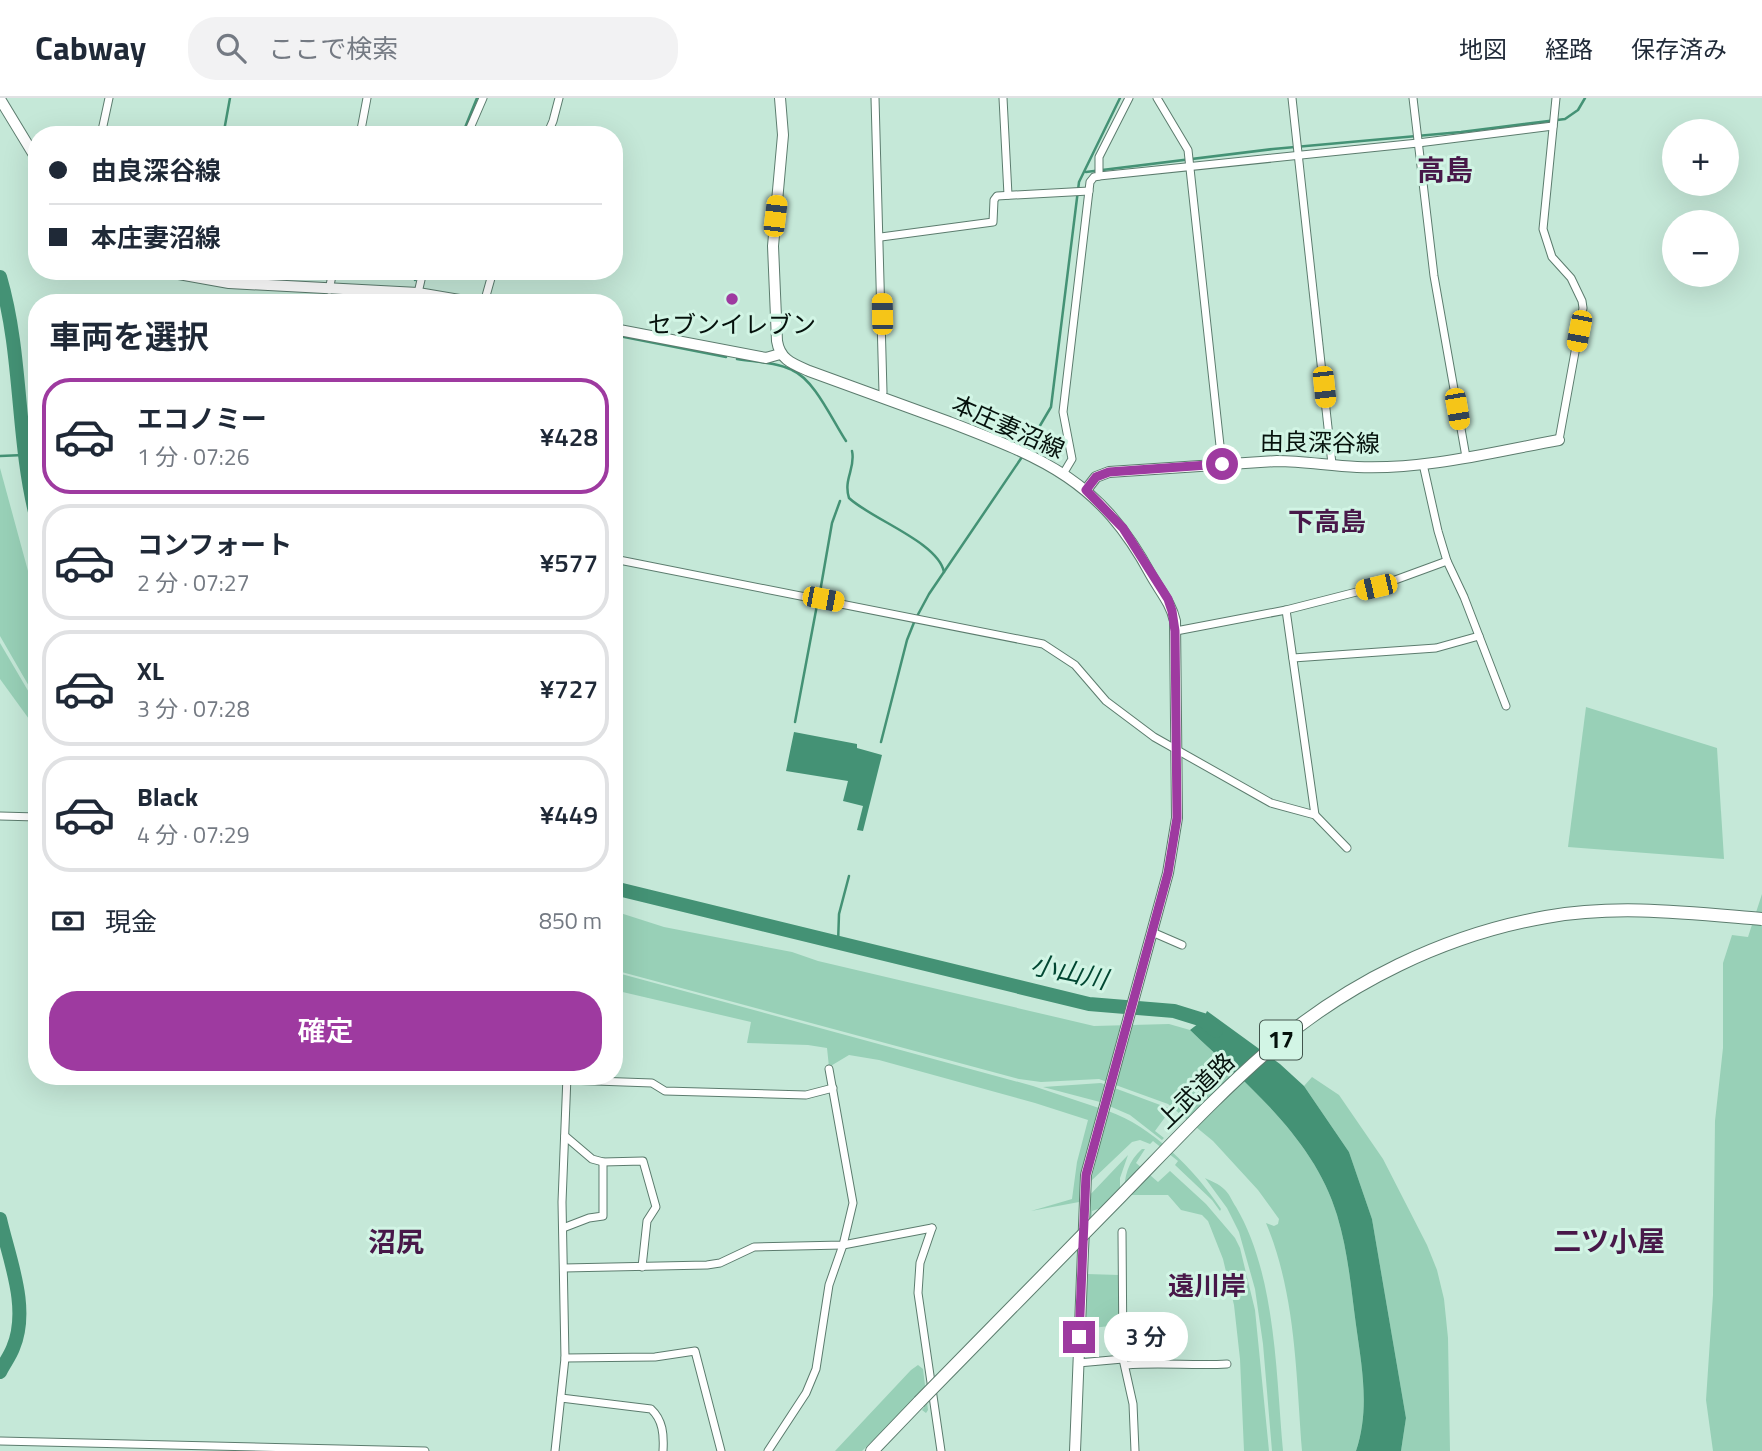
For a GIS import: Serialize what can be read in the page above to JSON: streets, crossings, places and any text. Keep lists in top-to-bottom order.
{
  "streets": {
    "highway": ["17", "上武道路"],
    "main road": ["本庄妻沼線", "由良深谷線"]
  },
  "crossings": [
    ["本庄妻沼線", "由良深谷線"]
  ],
  "districts": [
    "高島",
    "下高島",
    "二ツ小屋",
    "沼尻",
    "遠川岸"
  ],
  "water": ["小山川"],
  "places": ["セブンイレブン"],
  "page": {
    "header": "Cabway",
    "search": "ここで検索",
    "nav": ["地図", "経路", "保存済み"],
    "map_buttons": ["+", "−"],
    "banner": ["由良深谷線", "本庄妻沼線"],
    "heading": "車両を選択",
    "list": [
      {
        "name": "エコノミー",
        "note": "1 分 · 07:26",
        "value": "¥428"
      },
      {
        "name": "コンフォート",
        "note": "2 分 · 07:27",
        "value": "¥577"
      },
      {
        "name": "XL",
        "note": "3 分 · 07:28",
        "value": "¥727"
      },
      {
        "name": "Black",
        "note": "4 分 · 07:29",
        "value": "¥449"
      }
    ],
    "pay": ["現金", "850 m"],
    "buttons": "確定",
    "bubble": "3 分"
  }
}
